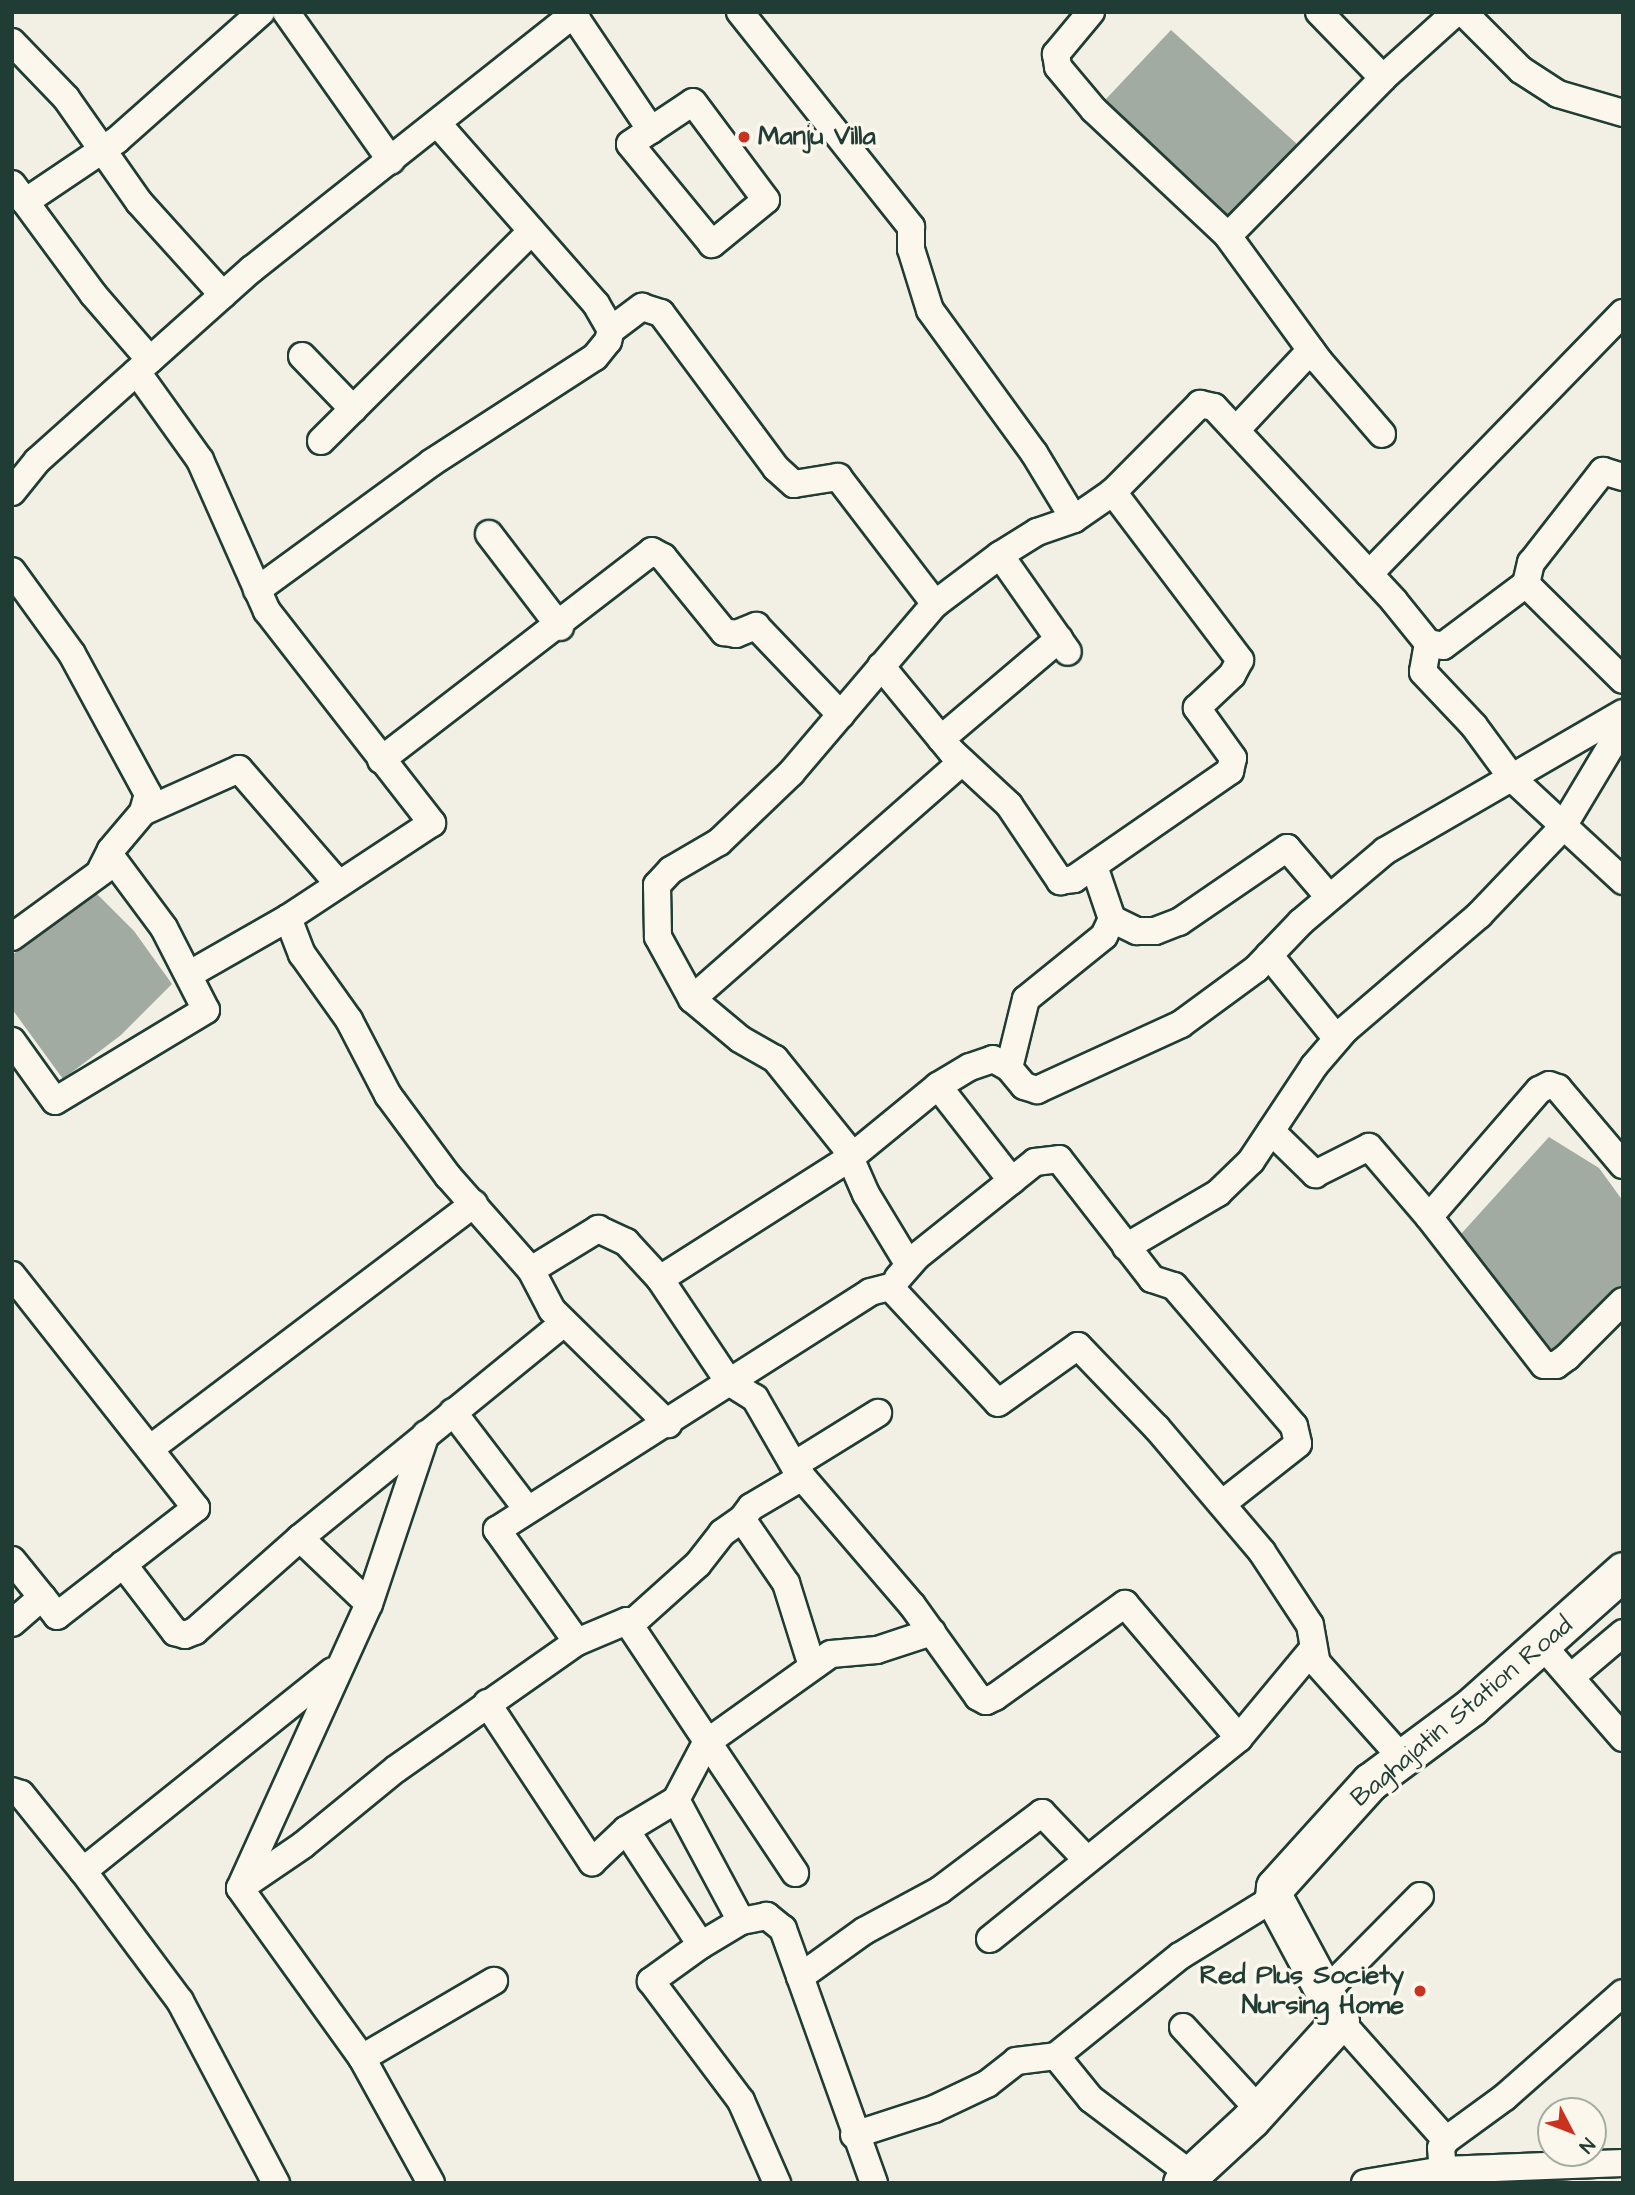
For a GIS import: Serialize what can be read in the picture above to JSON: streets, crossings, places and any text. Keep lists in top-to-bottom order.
{
  "streets": {
    "street": ["Baghajatin Station Road"]
  },
  "places": ["Manju Villa", "Red Plus Society Nursing Home"],
  "north": "bottom right"
}
